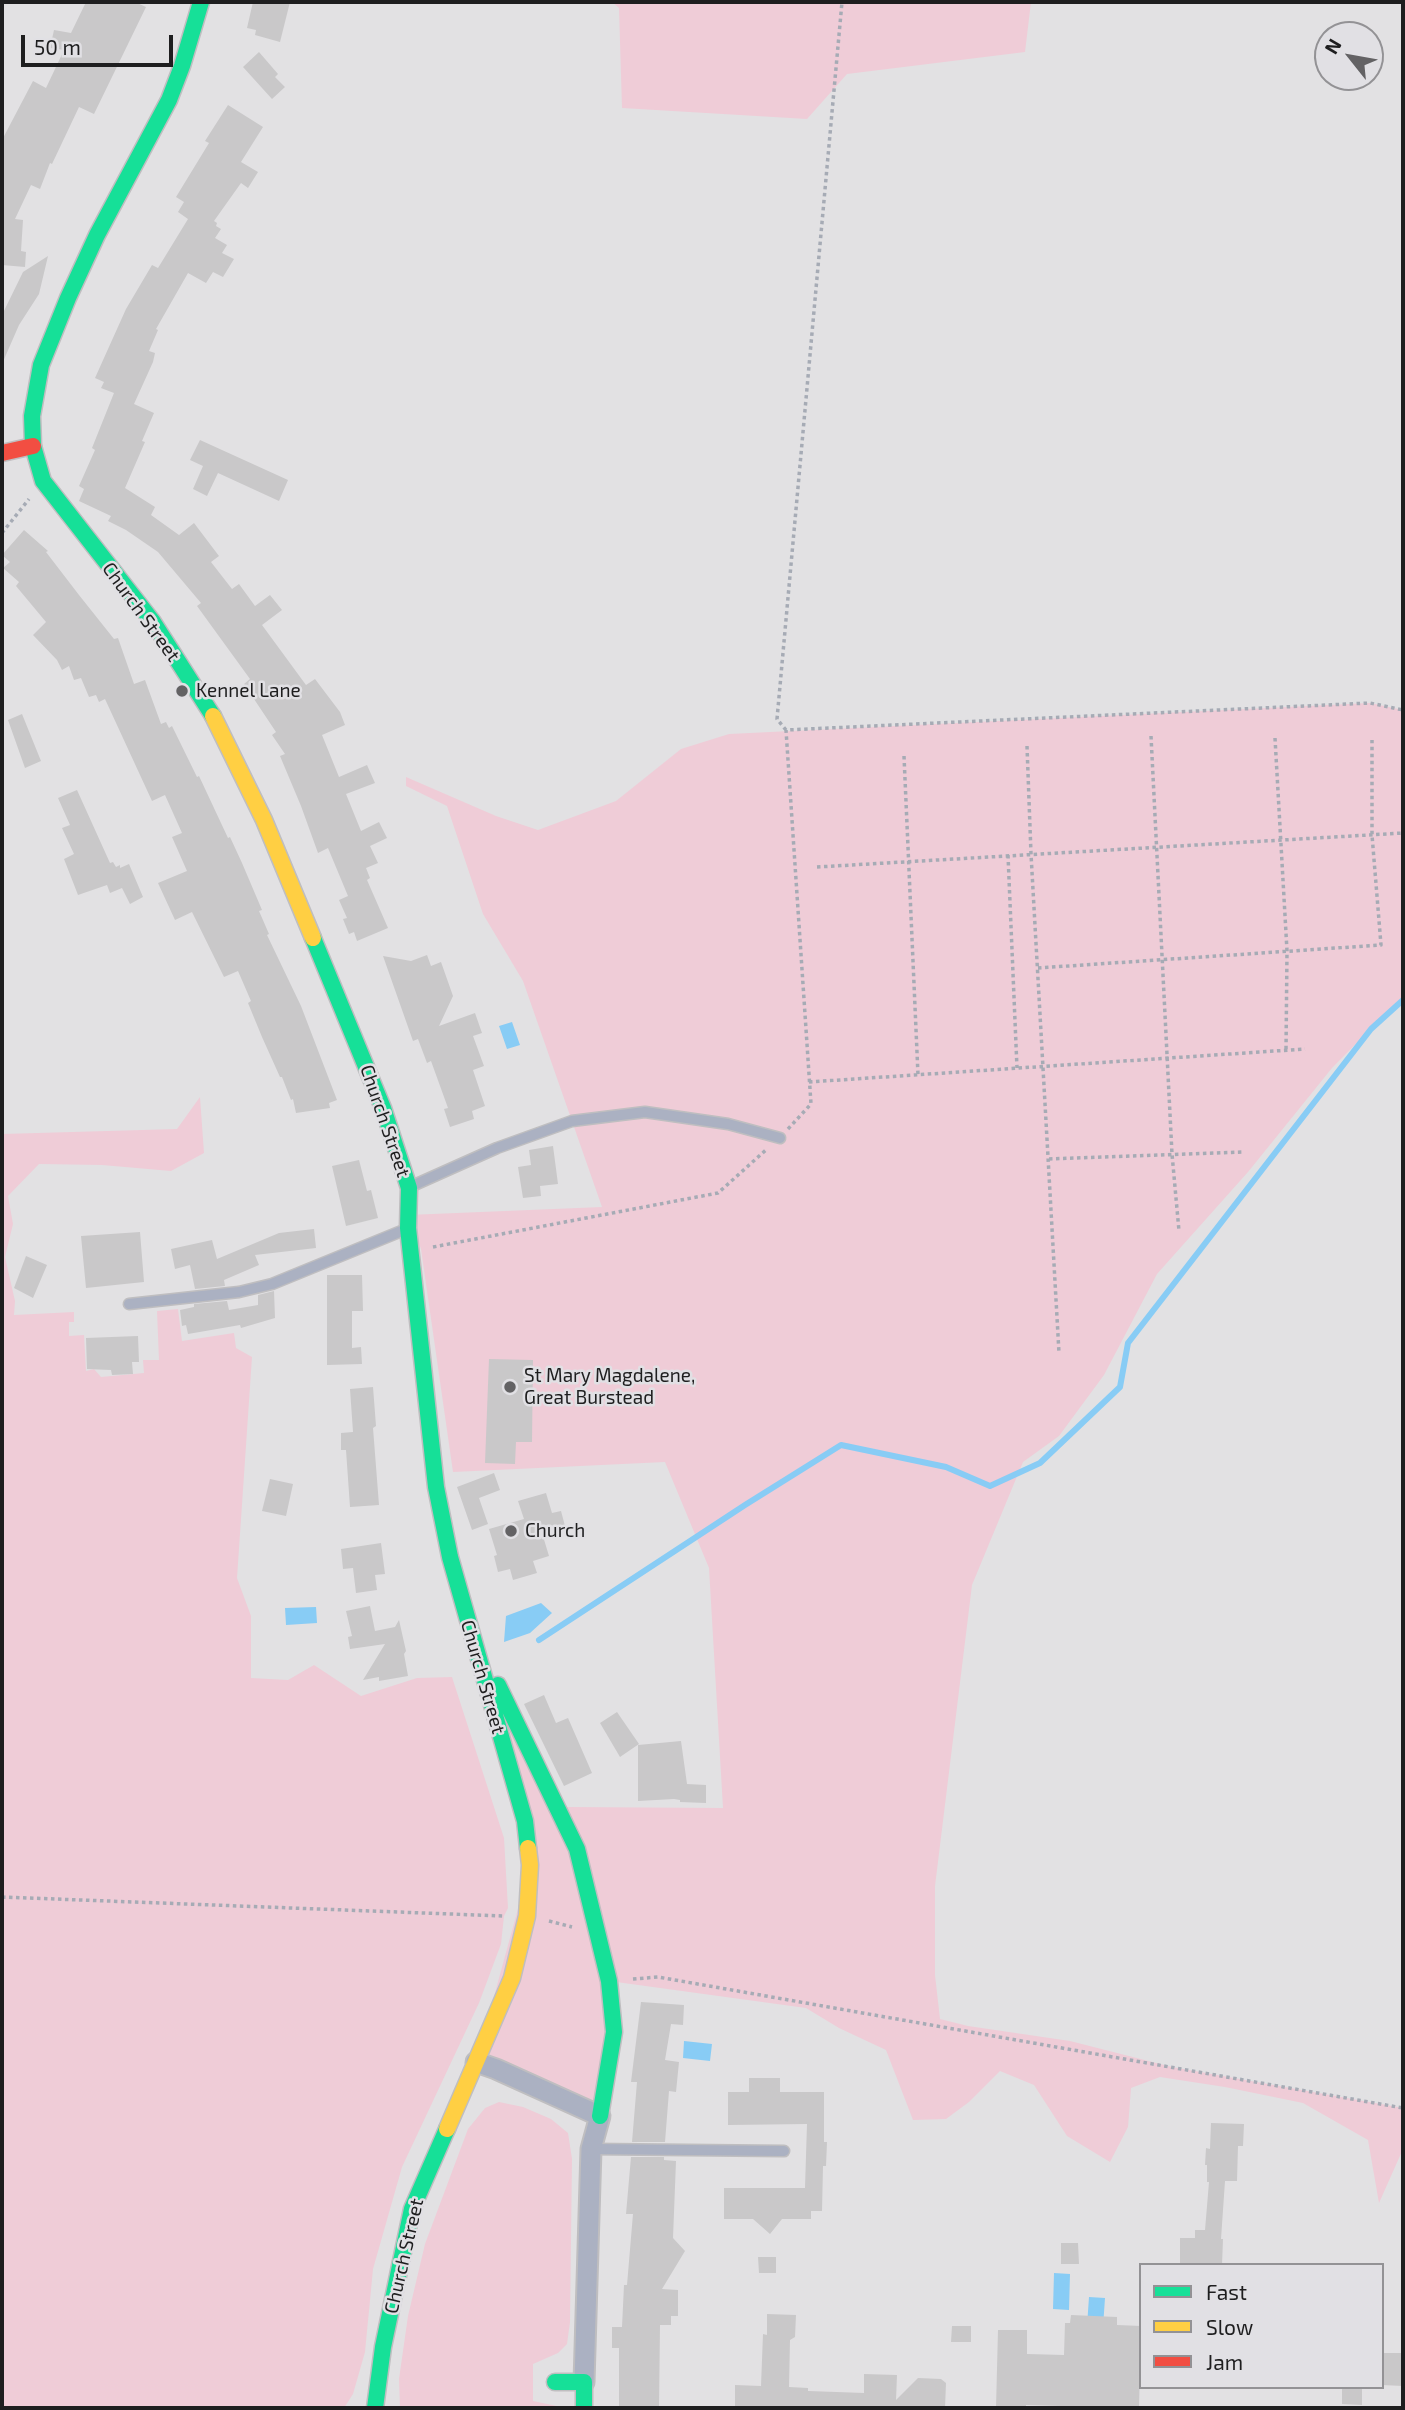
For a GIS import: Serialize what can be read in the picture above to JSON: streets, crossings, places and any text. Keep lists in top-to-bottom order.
{
  "streets": {
    "street": ["Church Street"]
  },
  "places": ["Kennel Lane", "St Mary Magdalene, Great Burstead", "Church"],
  "legend": ["Fast", "Slow", "Jam"],
  "scale_bar": "50 m",
  "north": "top left"
}
